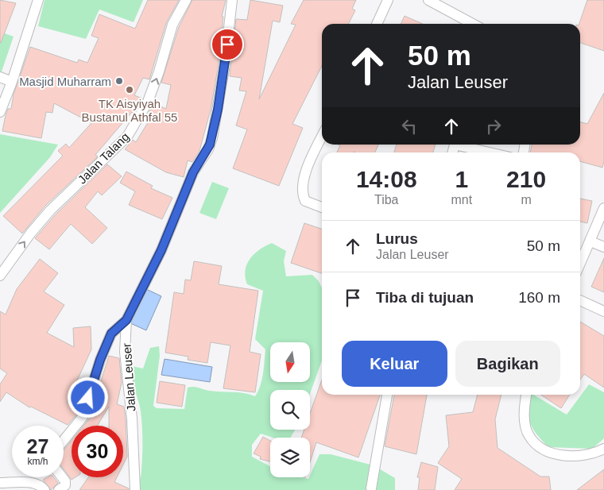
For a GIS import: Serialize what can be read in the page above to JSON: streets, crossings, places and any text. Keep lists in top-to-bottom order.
{
  "streets": {
    "street": ["Jalan Talang", "Jalan Leuser"]
  },
  "one_way": ["Jalan Talang"],
  "places": ["Masjid Muharram", "TK Aisyiyah Bustanul Athfal 55"],
  "north": "bottom",
  "page": {
    "turn": ["50 m", "Jalan Leuser"],
    "eta": [
      "14:08",
      "Tiba",
      "1",
      "mnt",
      "210",
      "m"
    ],
    "list": [
      {
        "name": "Lurus",
        "note": "Jalan Leuser",
        "value": "50 m"
      },
      {
        "name": "Tiba di tujuan",
        "value": "160 m"
      }
    ],
    "buttons": ["Keluar", "Bagikan"],
    "speed": "27 km/h",
    "limit": "30"
  }
}
